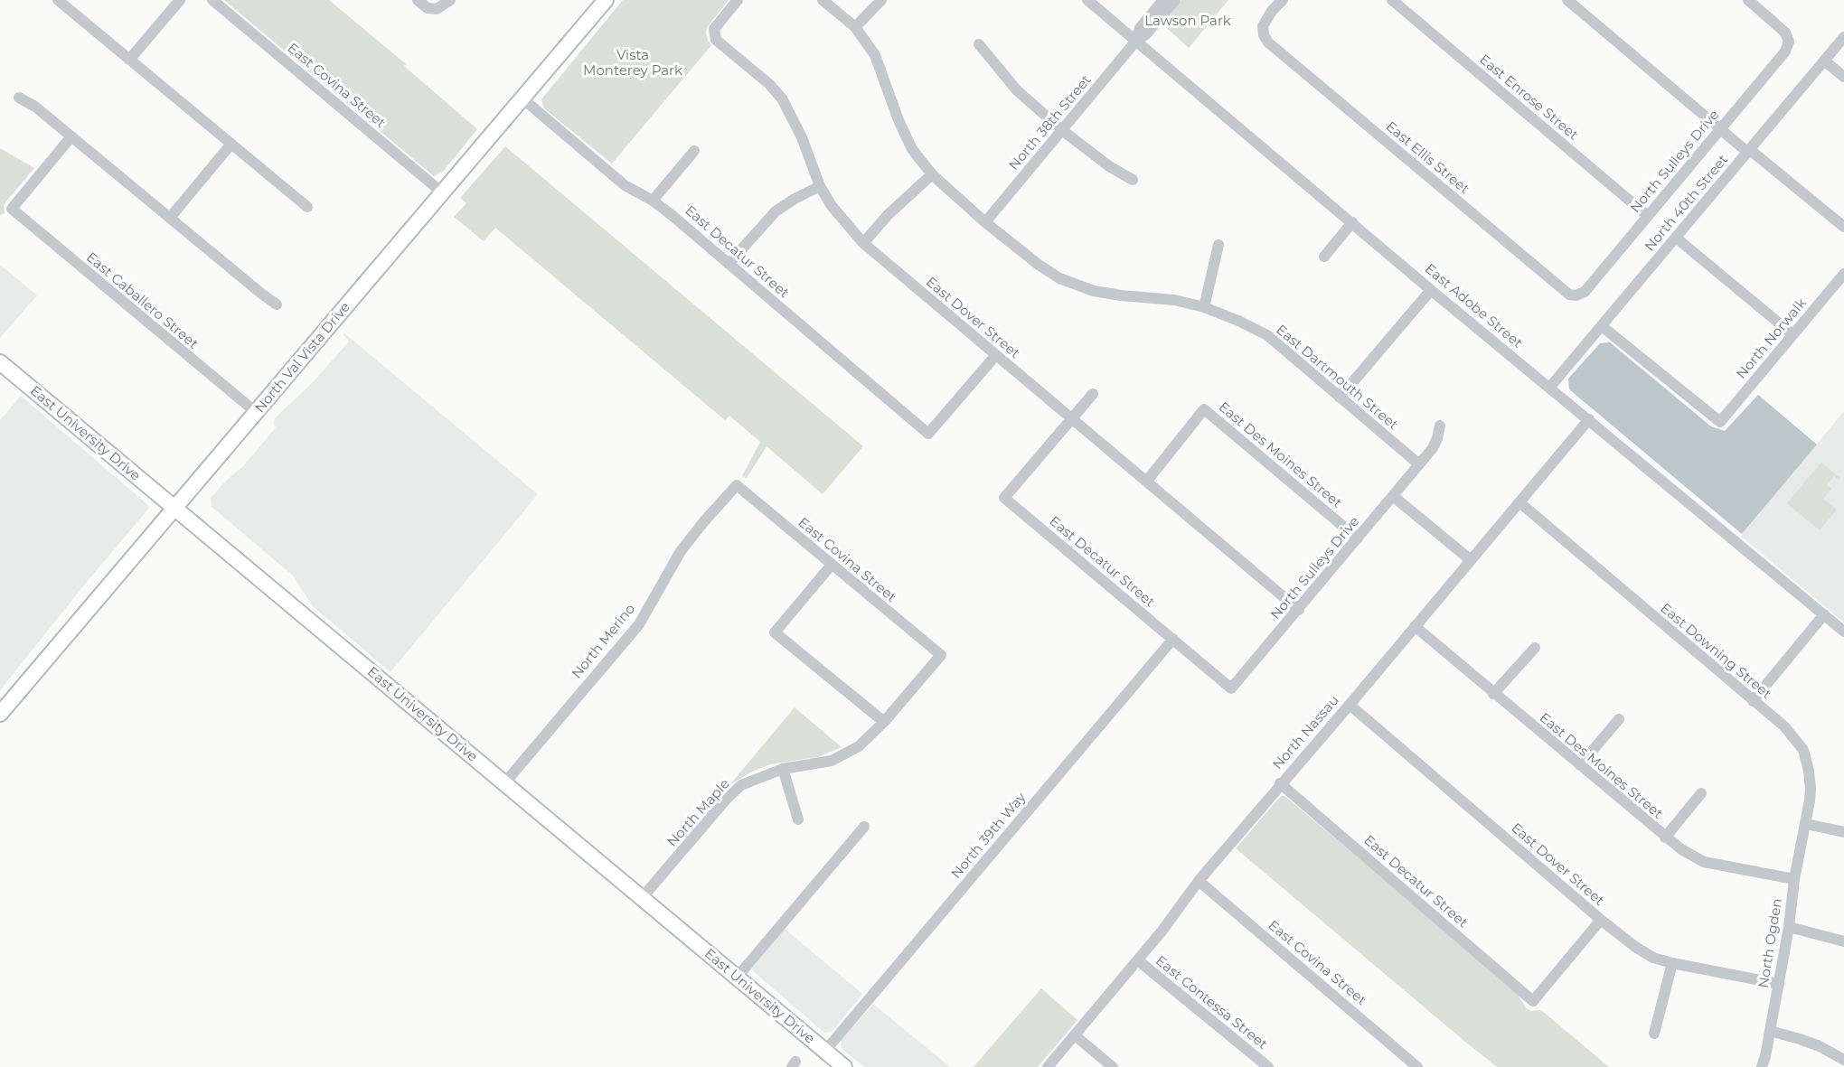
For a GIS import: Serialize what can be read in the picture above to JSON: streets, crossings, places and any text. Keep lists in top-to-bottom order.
{
  "streets": {
    "main road": ["North Val Vista Drive", "East University Drive"],
    "street": [
      "East Covina Street",
      "East Enrose Street",
      "North 38th Street",
      "East Ellis Street",
      "North Sulleys Drive",
      "North 40th Street",
      "East Decatur Street",
      "East Caballero Street",
      "East Adobe Street",
      "East Dover Street",
      "North Norwalk",
      "East Dartmouth Street",
      "East Des Moines Street",
      "North Merino",
      "East Downing Street",
      "North Nassau",
      "North Maple",
      "North 39th Way",
      "North Ogden",
      "East Contessa Street"
    ]
  },
  "crossings": [
    ["East Covina Street", "North Val Vista Drive"],
    ["East Covina Street", "North Merino"],
    ["East Covina Street", "North Nassau"],
    ["East Covina Street", "North Maple"],
    ["East Enrose Street", "North Sulleys Drive"],
    ["North 38th Street", "East Adobe Street"],
    ["North 38th Street", "East Dartmouth Street"],
    ["East Ellis Street", "North Sulleys Drive"],
    ["North Sulleys Drive", "East Decatur Street"],
    ["North Sulleys Drive", "East Dover Street"],
    ["North Sulleys Drive", "East Dartmouth Street"],
    ["North Sulleys Drive", "East Des Moines Street"],
    ["North 40th Street", "East Adobe Street"],
    ["North 40th Street", "North Norwalk"],
    ["East Decatur Street", "East Dover Street"],
    ["East Decatur Street", "North Val Vista Drive"],
    ["East Decatur Street", "North Nassau"],
    ["East Decatur Street", "North 39th Way"],
    ["East Caballero Street", "North Val Vista Drive"],
    ["East Adobe Street", "North Nassau"],
    ["East Dover Street", "East Des Moines Street"],
    ["East Dover Street", "North Nassau"],
    ["East Dover Street", "North Ogden"],
    ["North Val Vista Drive", "East University Drive"],
    ["East University Drive", "North Merino"],
    ["East University Drive", "North Maple"],
    ["East University Drive", "North 39th Way"],
    ["East Des Moines Street", "North Nassau"],
    ["East Des Moines Street", "North Ogden"],
    ["East Downing Street", "North Nassau"],
    ["East Downing Street", "North Ogden"],
    ["North Nassau", "East Contessa Street"]
  ],
  "parks": ["Lawson Park", "Vista Monterey Park"]
}
